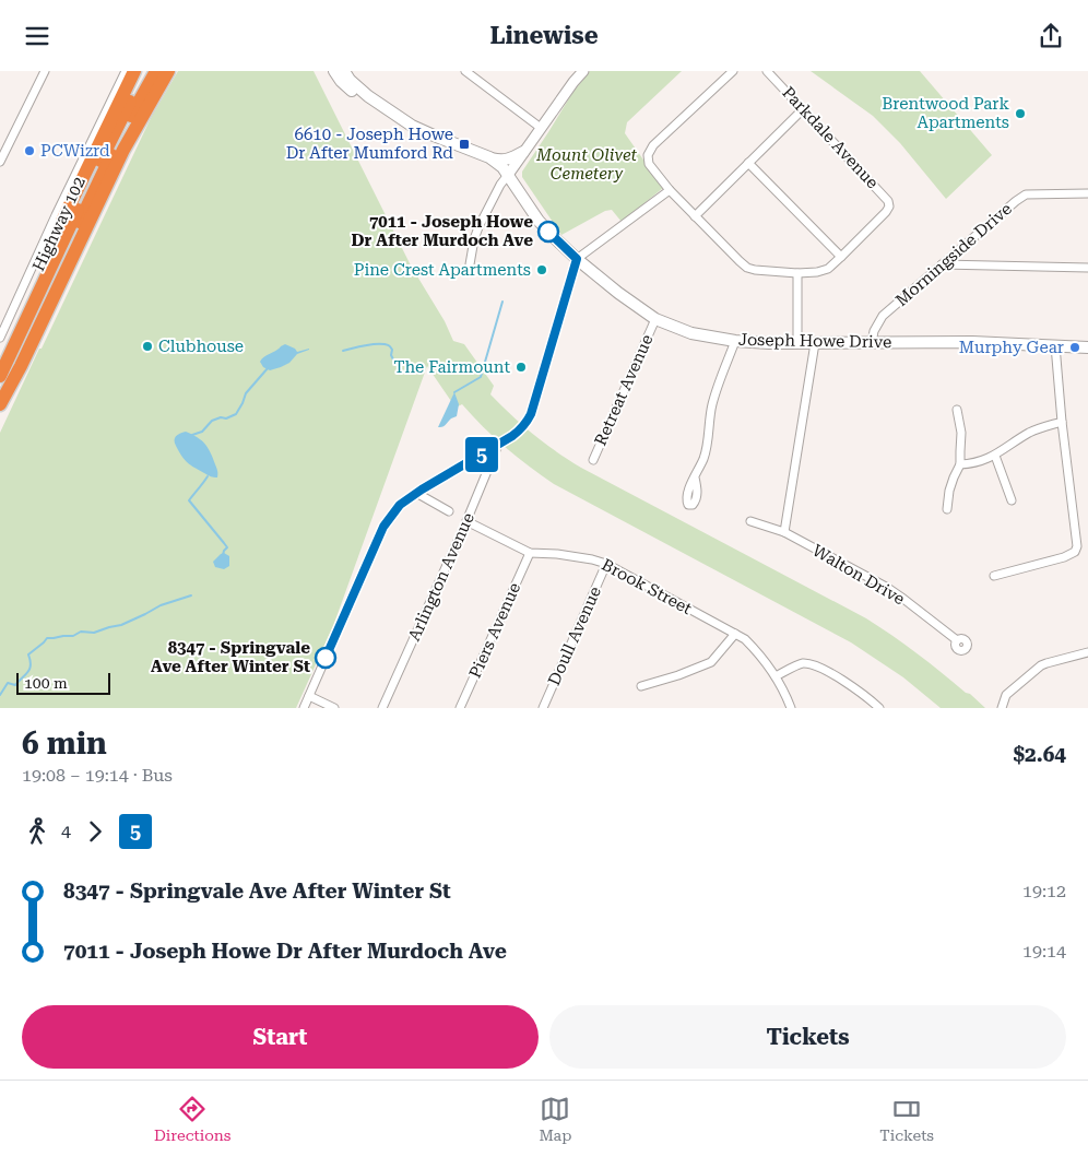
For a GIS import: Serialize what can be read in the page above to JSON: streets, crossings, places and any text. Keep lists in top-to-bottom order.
{
  "streets": {
    "highway": ["Highway 102"],
    "main road": ["Joseph Howe Drive"],
    "street": [
      "Parkdale Avenue",
      "Morningside Drive",
      "Retreat Avenue",
      "Walton Drive",
      "Arlington Avenue",
      "Brook Street",
      "Piers Avenue",
      "Doull Avenue"
    ]
  },
  "crossings": [
    ["Morningside Drive", "Joseph Howe Drive"],
    ["Joseph Howe Drive", "Retreat Avenue"],
    ["Arlington Avenue", "Brook Street"],
    ["Brook Street", "Piers Avenue"],
    ["Brook Street", "Doull Avenue"]
  ],
  "parks": ["Mount Olivet Cemetery"],
  "places": {
    "other": [
      "Brentwood Park Apartments",
      "PCWizrd",
      "7011 - Joseph Howe Dr After Murdoch Ave",
      "Pine Crest Apartments",
      "Clubhouse",
      "Murphy Gear",
      "The Fairmount",
      "8347 - Springvale Ave After Winter St"
    ],
    "transit": ["6610 - Joseph Howe Dr After Mumford Rd"]
  },
  "lines": ["bus line 5"],
  "scale_bar": "100 m",
  "page": {
    "header": "Linewise",
    "on_map": "5",
    "scale": "100 m",
    "heading": ["6 min", "19:08 – 19:14 · Bus", "$2.64"],
    "legs": ["4", "5"],
    "list": [
      {
        "name": "8347 - Springvale Ave After Winter St",
        "value": "19:12"
      },
      {
        "name": "7011 - Joseph Howe Dr After Murdoch Ave",
        "value": "19:14"
      }
    ],
    "buttons": ["Start", "Tickets"],
    "tabs": ["Directions", "Map", "Tickets"]
  }
}
